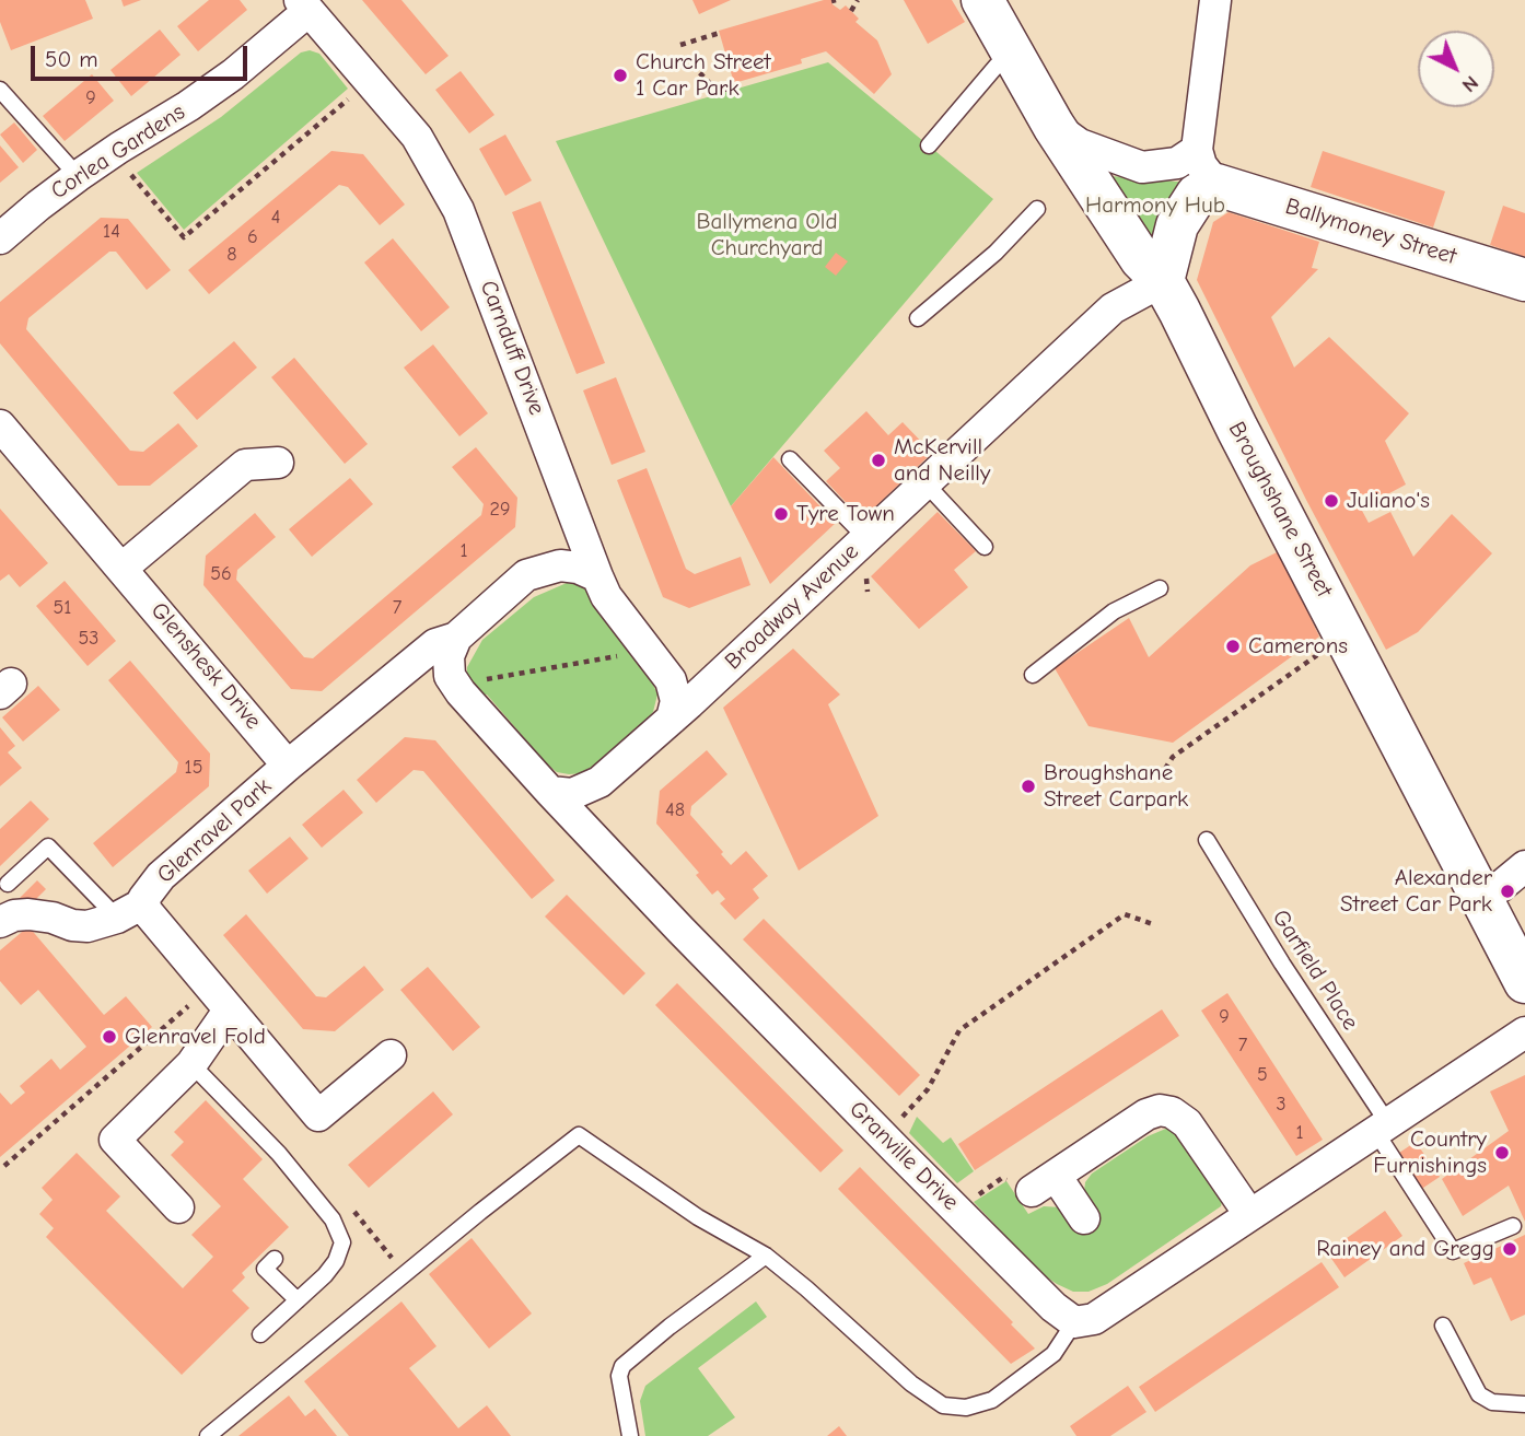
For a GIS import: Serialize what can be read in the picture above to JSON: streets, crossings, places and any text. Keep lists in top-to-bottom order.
{
  "streets": {
    "street": [
      "Corlea Gardens",
      "Ballymoney Street",
      "Carnduff Drive",
      "Broughshane Street",
      "Broadway Avenue",
      "Glenshesk Drive",
      "Glenravel Park",
      "Granville Drive"
    ],
    "lane": ["Garfield Place"]
  },
  "crossings": [
    ["Corlea Gardens", "Carnduff Drive"],
    ["Carnduff Drive", "Broadway Avenue"],
    ["Carnduff Drive", "Glenravel Park"],
    ["Broughshane Street", "Broadway Avenue"],
    ["Broadway Avenue", "Granville Drive"],
    ["Glenshesk Drive", "Glenravel Park"]
  ],
  "parks": ["Harmony Hub", "Ballymena Old Churchyard"],
  "places": [
    "Church Street 1 Car Park",
    "McKervill and Neilly",
    "Juliano's",
    "Tyre Town",
    "Camerons",
    "Broughshane Street Carpark",
    "Alexander Street Car Park",
    "Glenravel Fold",
    "Country Furnishings",
    "Rainey and Gregg"
  ],
  "house_numbers": [
    "9",
    "4",
    "14",
    "6",
    "8",
    "29",
    "1",
    "56",
    "51",
    "7",
    "53",
    "15",
    "48",
    "9",
    "7",
    "5",
    "3",
    "1"
  ],
  "scale_bar": "50 m",
  "north": "bottom right"
}
